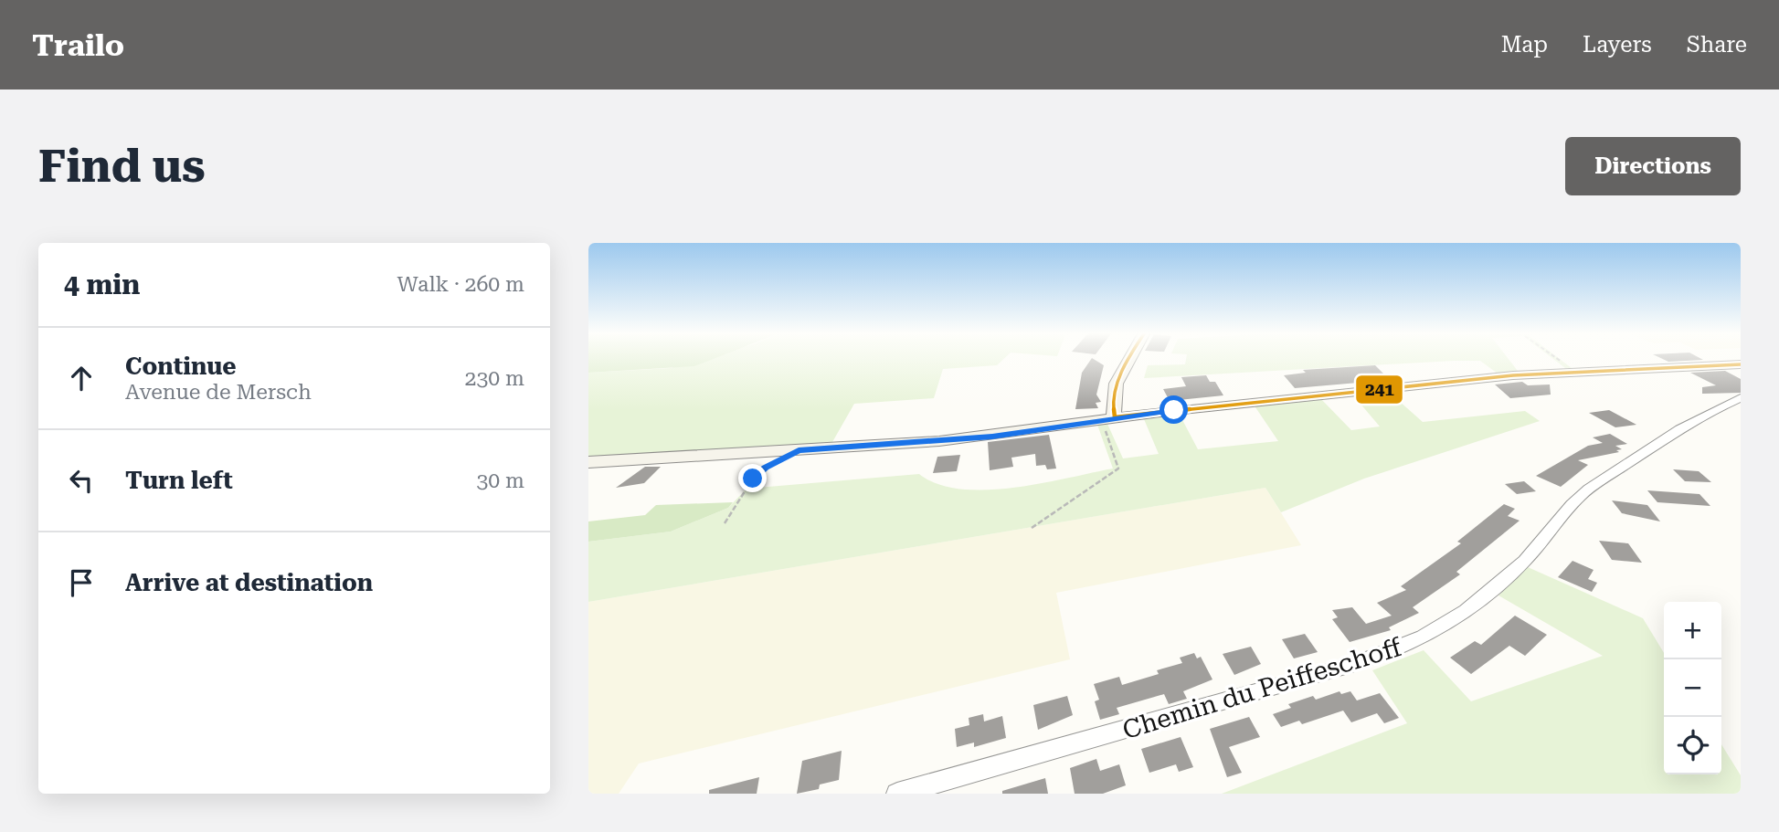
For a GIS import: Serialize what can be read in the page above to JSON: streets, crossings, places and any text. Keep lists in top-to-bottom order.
{
  "streets": {
    "street": ["Chemin du Peiffeschoff"]
  },
  "lines": ["transit line 241"],
  "page": {
    "header": "Trailo",
    "nav": ["Map", "Layers", "Share"],
    "buttons": "Directions",
    "title": "Find us",
    "heading": ["4 min", "Walk · 260 m"],
    "list": [
      ["Continue", "Avenue de Mersch", "230 m"],
      ["Turn left", "30 m"],
      "Arrive at destination"
    ],
    "map_buttons": ["+", "−"]
  }
}
